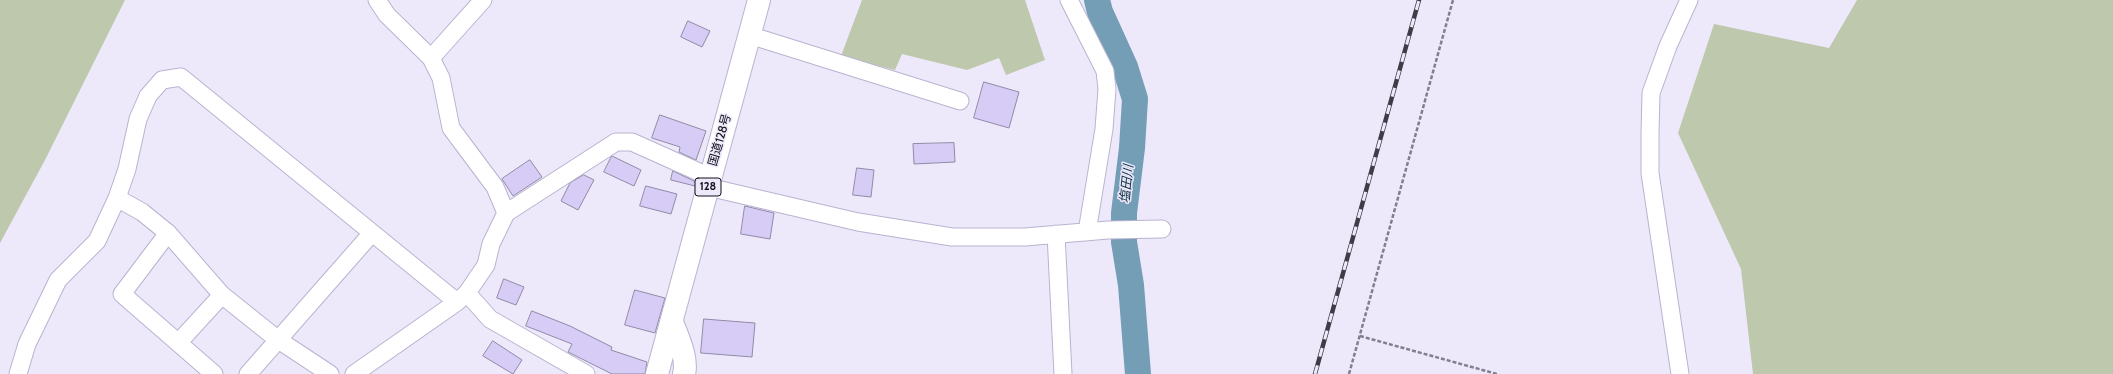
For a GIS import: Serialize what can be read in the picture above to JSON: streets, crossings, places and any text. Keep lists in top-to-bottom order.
{
  "streets": {
    "main road": ["国道128号", "128"]
  },
  "water": ["塩田川"]
}
